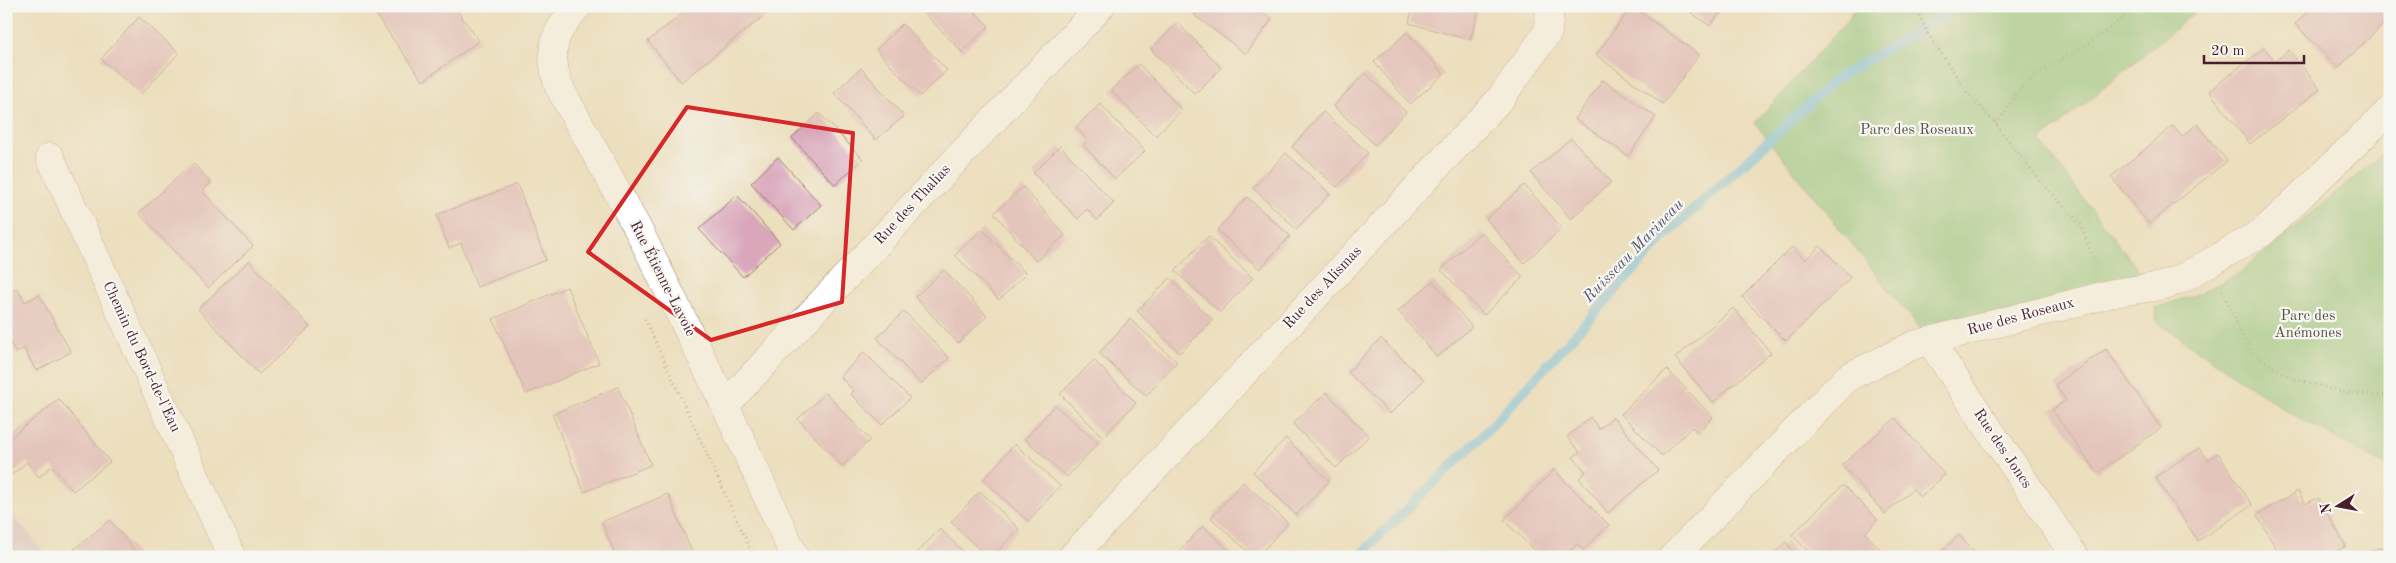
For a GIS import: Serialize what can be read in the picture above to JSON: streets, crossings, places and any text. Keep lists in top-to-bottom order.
{
  "streets": {
    "street": [
      "Rue des Thalias",
      "Rue Étienne-Lavoie",
      "Rue des Alismas",
      "Rue des Roseaux",
      "Chemin du Bord-de-l'Eau",
      "Rue des Joncs"
    ]
  },
  "crossings": [
    ["Rue des Thalias", "Rue Étienne-Lavoie"],
    ["Rue des Roseaux", "Rue des Joncs"]
  ],
  "water": ["Ruisseau Marineau"],
  "parks": ["Parc des Roseaux", "Parc des Anémones"],
  "scale_bar": "20 m",
  "north": "left"
}
